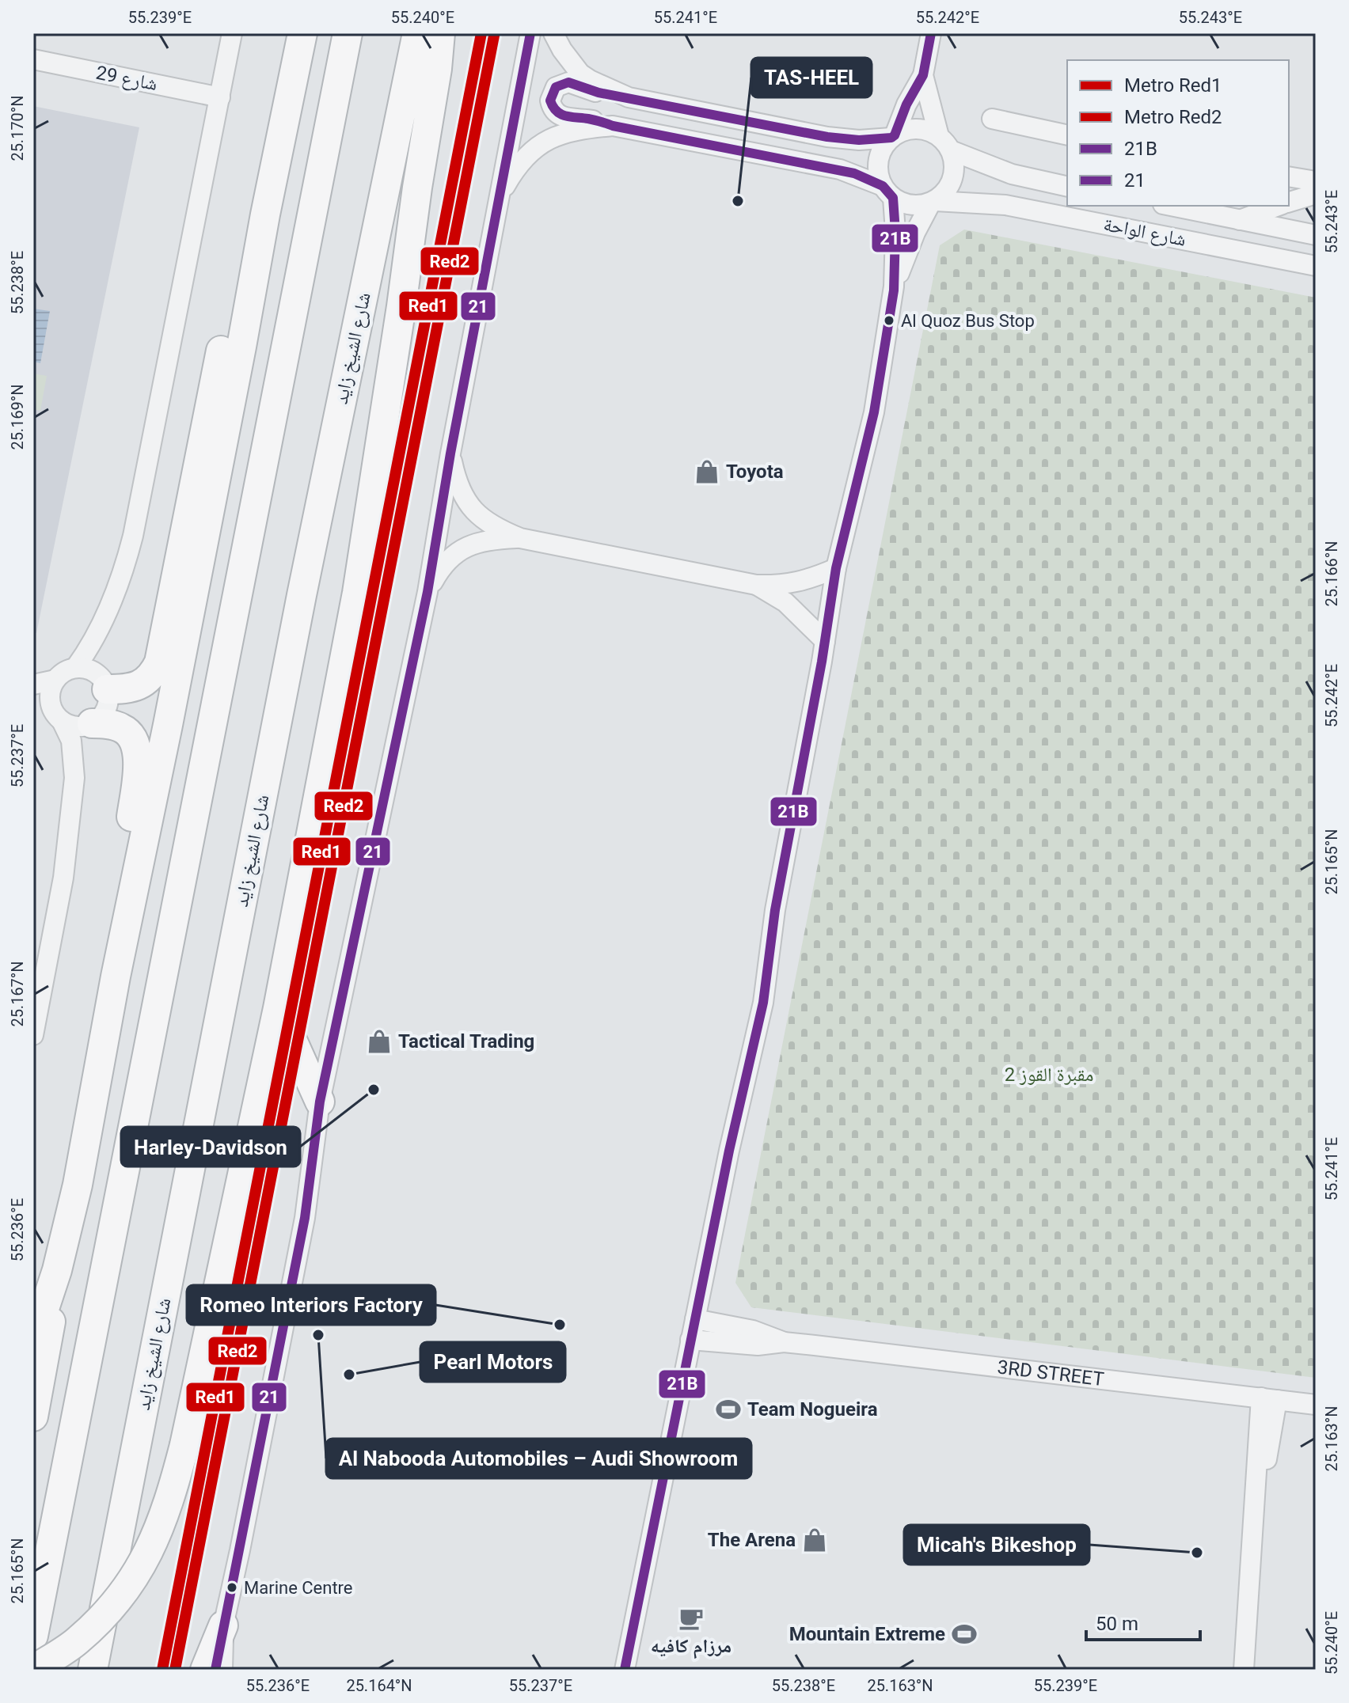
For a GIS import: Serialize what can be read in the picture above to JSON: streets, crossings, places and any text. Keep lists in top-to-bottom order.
{
  "streets": {
    "highway": ["شارع الشيخ زايد"],
    "street": ["شارع 29", "شارع الواحة", "3RD STREET"]
  },
  "parks": ["مقبرة القوز 2"],
  "places": {
    "other": [
      "TAS-HEEL",
      "Al Quoz Bus Stop",
      "Harley-Davidson",
      "Romeo Interiors Factory",
      "Al Nabooda Automobiles – Audi Showroom",
      "Pearl Motors",
      "Micah's Bikeshop",
      "Marine Centre"
    ],
    "shop": ["Toyota", "Tactical Trading", "The Arena"],
    "sports": ["Team Nogueira", "Mountain Extreme"],
    "cafe": ["مرزام كافيه"]
  },
  "lines": [
    "metro line Red1",
    "transit line 21B",
    "transit line 21",
    "metro line Red2"
  ],
  "legend": [
    "Metro Red1",
    "Metro Red2",
    "21B",
    "21"
  ],
  "scale_bar": "50 m",
  "coordinates": [
    "55.239°E",
    "55.240°E",
    "55.241°E",
    "55.242°E",
    "55.243°E",
    "25.170°N",
    "55.238°E",
    "25.169°N",
    "25.166°N",
    "55.237°E",
    "25.165°N",
    "25.167°N",
    "55.236°E",
    "25.163°N",
    "25.164°N"
  ]
}
